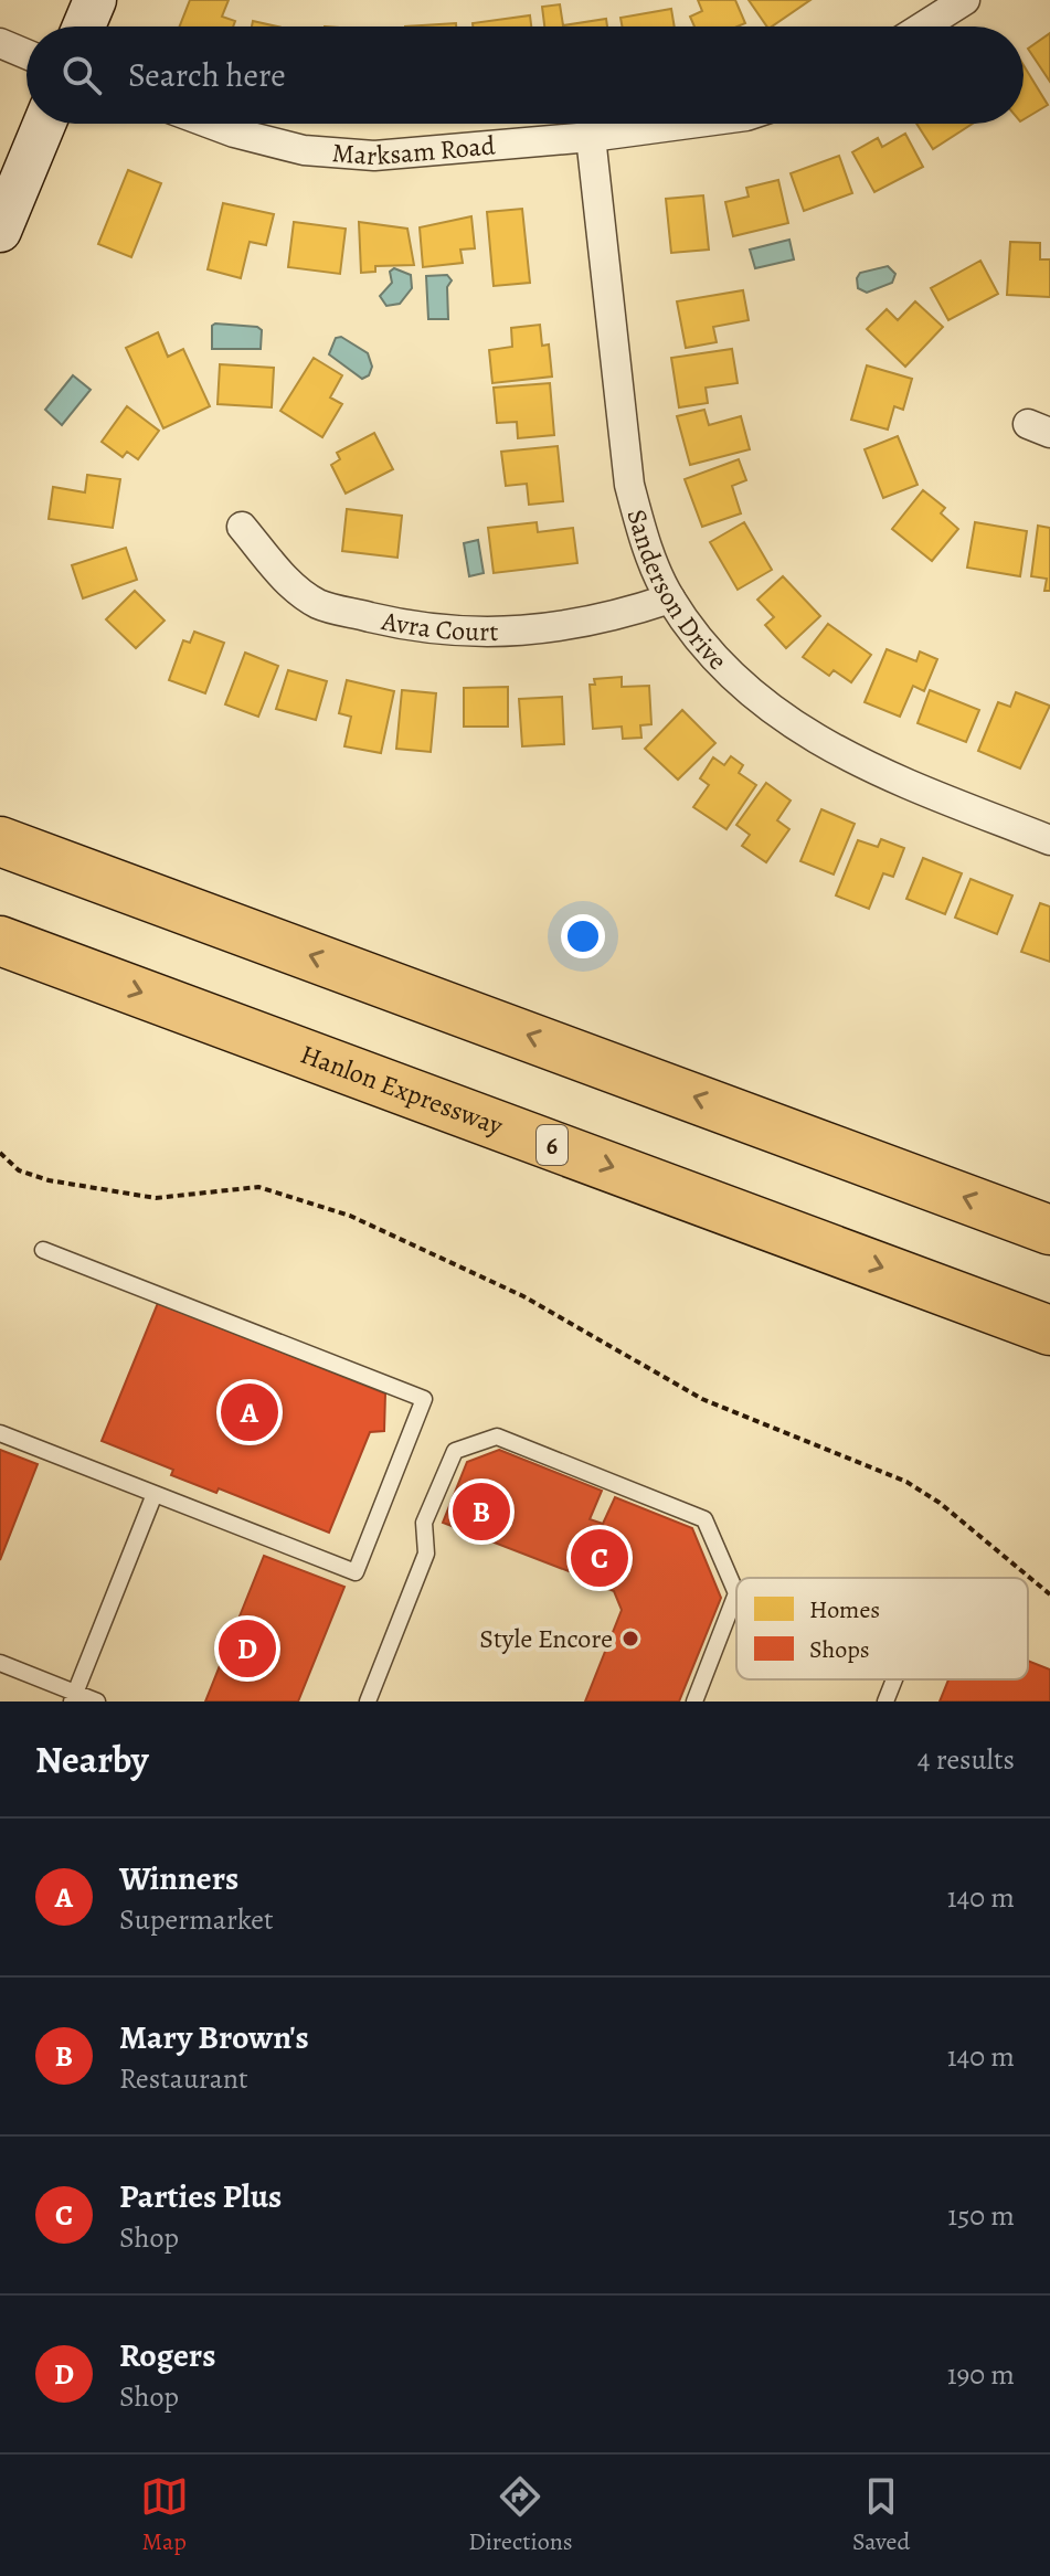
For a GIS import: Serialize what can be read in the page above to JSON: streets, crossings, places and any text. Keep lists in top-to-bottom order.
{
  "streets": {
    "highway": ["Hanlon Expressway", "6"],
    "street": ["Marksam Road", "Sanderson Drive", "Avra Court"]
  },
  "crossings": [
    ["Marksam Road", "Sanderson Drive"],
    ["Sanderson Drive", "Avra Court"]
  ],
  "places": ["Style Encore"],
  "legend": ["Homes", "Shops"],
  "page": {
    "search": "Search here",
    "pins": [
      "A",
      "B",
      "C",
      "D"
    ],
    "heading": ["Nearby", "4 results"],
    "list": [
      {
        "mark": "A",
        "name": "Winners",
        "note": "Supermarket",
        "value": "140 m"
      },
      {
        "mark": "B",
        "name": "Mary Brown's",
        "note": "Restaurant",
        "value": "140 m"
      },
      {
        "mark": "C",
        "name": "Parties Plus",
        "note": "Shop",
        "value": "150 m"
      },
      {
        "mark": "D",
        "name": "Rogers",
        "note": "Shop",
        "value": "190 m"
      }
    ],
    "nav": ["Map", "Directions", "Saved"]
  }
}
